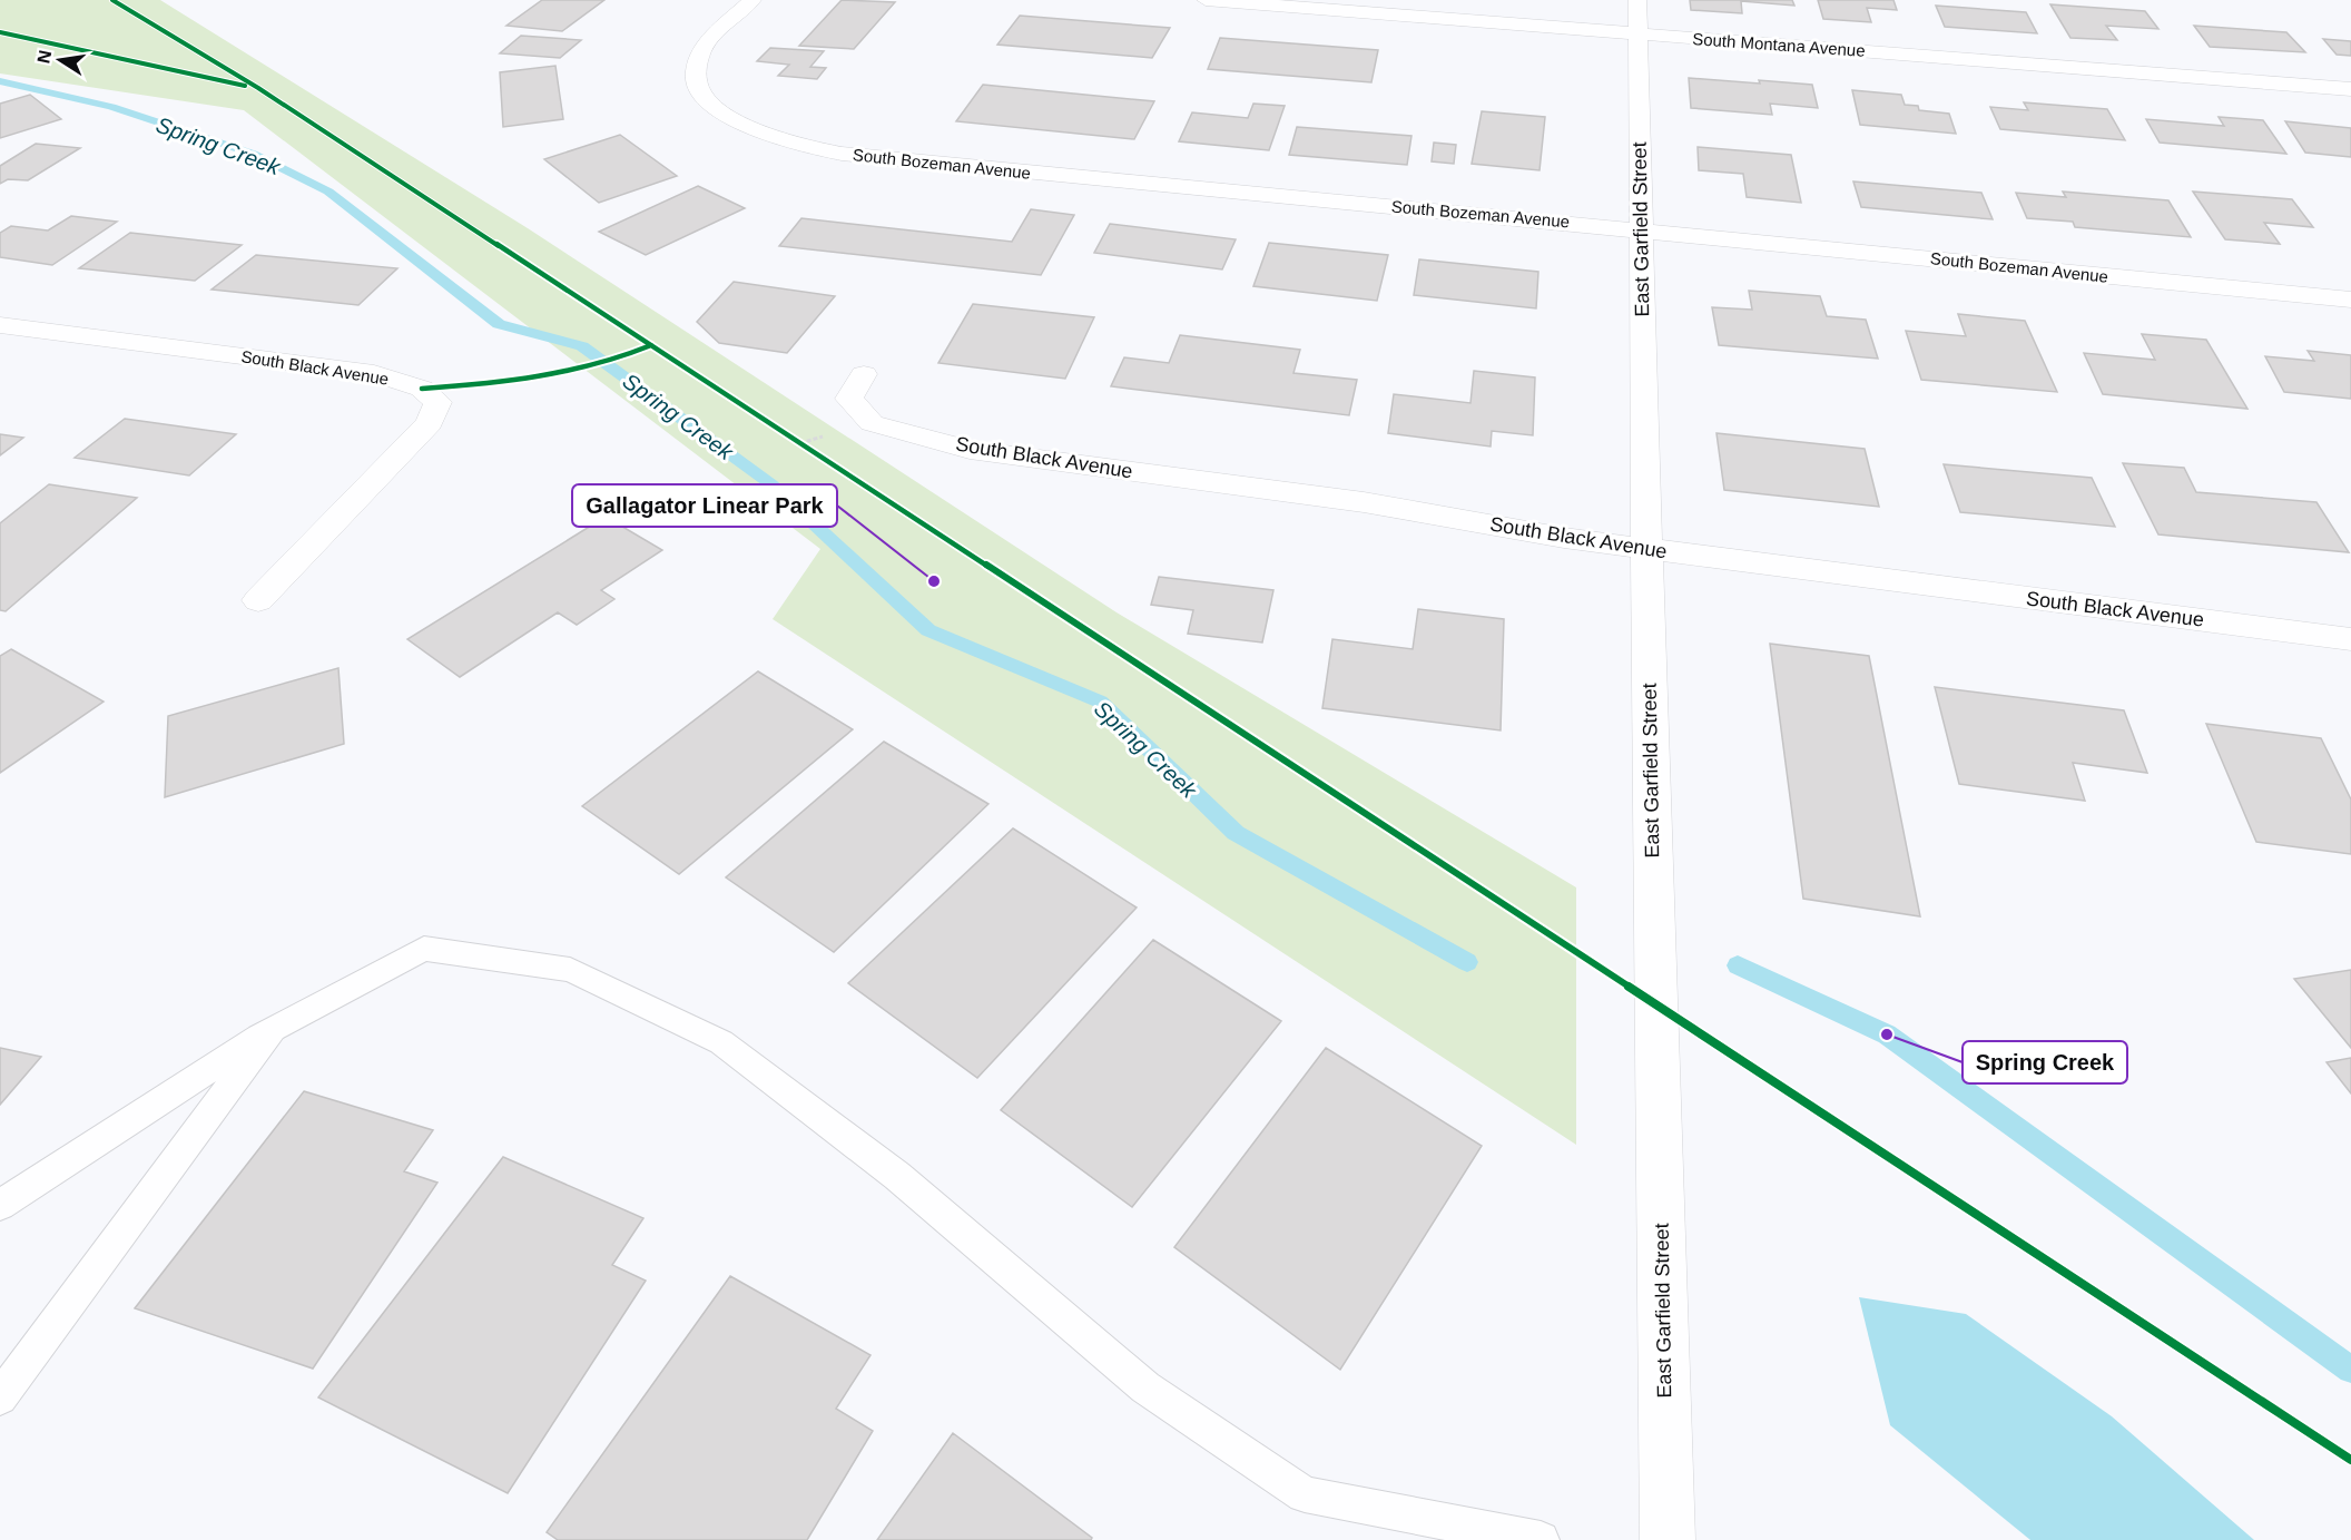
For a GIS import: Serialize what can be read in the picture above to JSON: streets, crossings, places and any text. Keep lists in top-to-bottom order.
{
  "streets": {
    "street": [
      "South Montana Avenue",
      "South Bozeman Avenue",
      "East Garfield Street",
      "South Black Avenue"
    ]
  },
  "crossings": [
    ["South Montana Avenue", "East Garfield Street"],
    ["South Bozeman Avenue", "East Garfield Street"],
    ["East Garfield Street", "South Black Avenue"]
  ],
  "water": ["Spring Creek"],
  "places": ["Gallagator Linear Park", "Spring Creek"],
  "north": "left"
}
